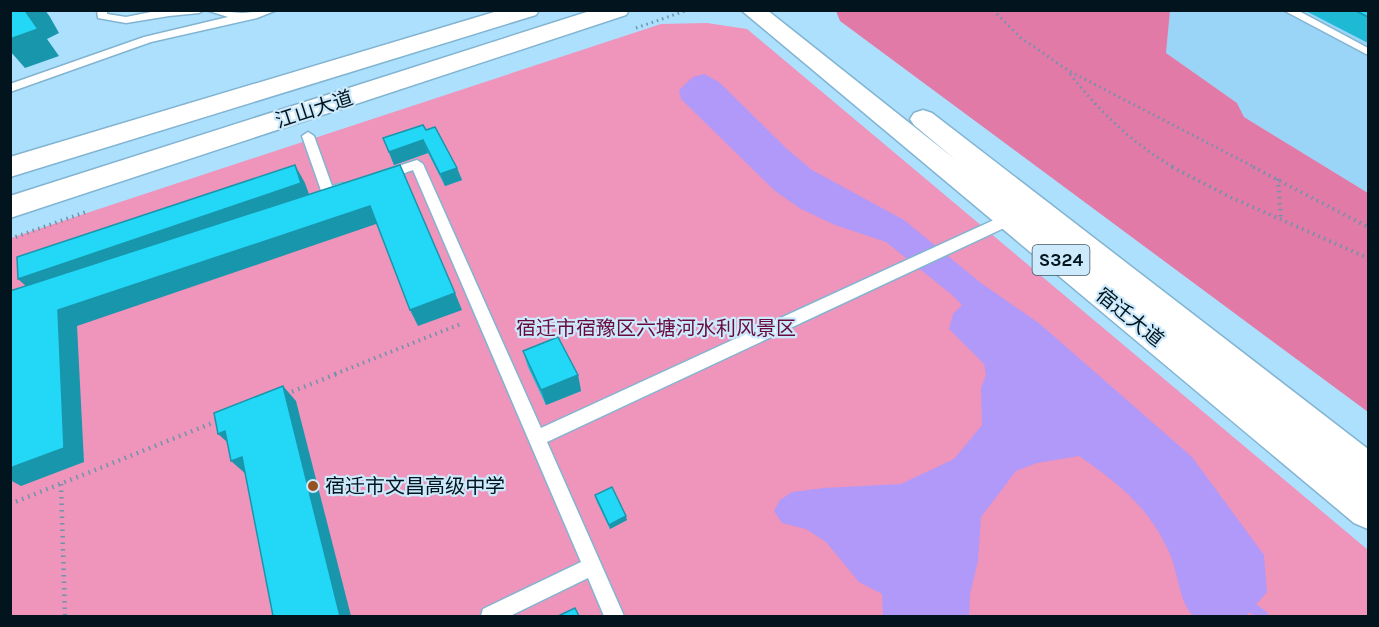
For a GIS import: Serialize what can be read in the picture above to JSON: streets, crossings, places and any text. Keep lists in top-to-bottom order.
{
  "streets": {
    "main road": ["江山大道", "S324", "宿迁大道"]
  },
  "parks": ["宿迁市宿豫区六塘河水利风景区"],
  "places": ["宿迁市文昌高级中学"]
}
